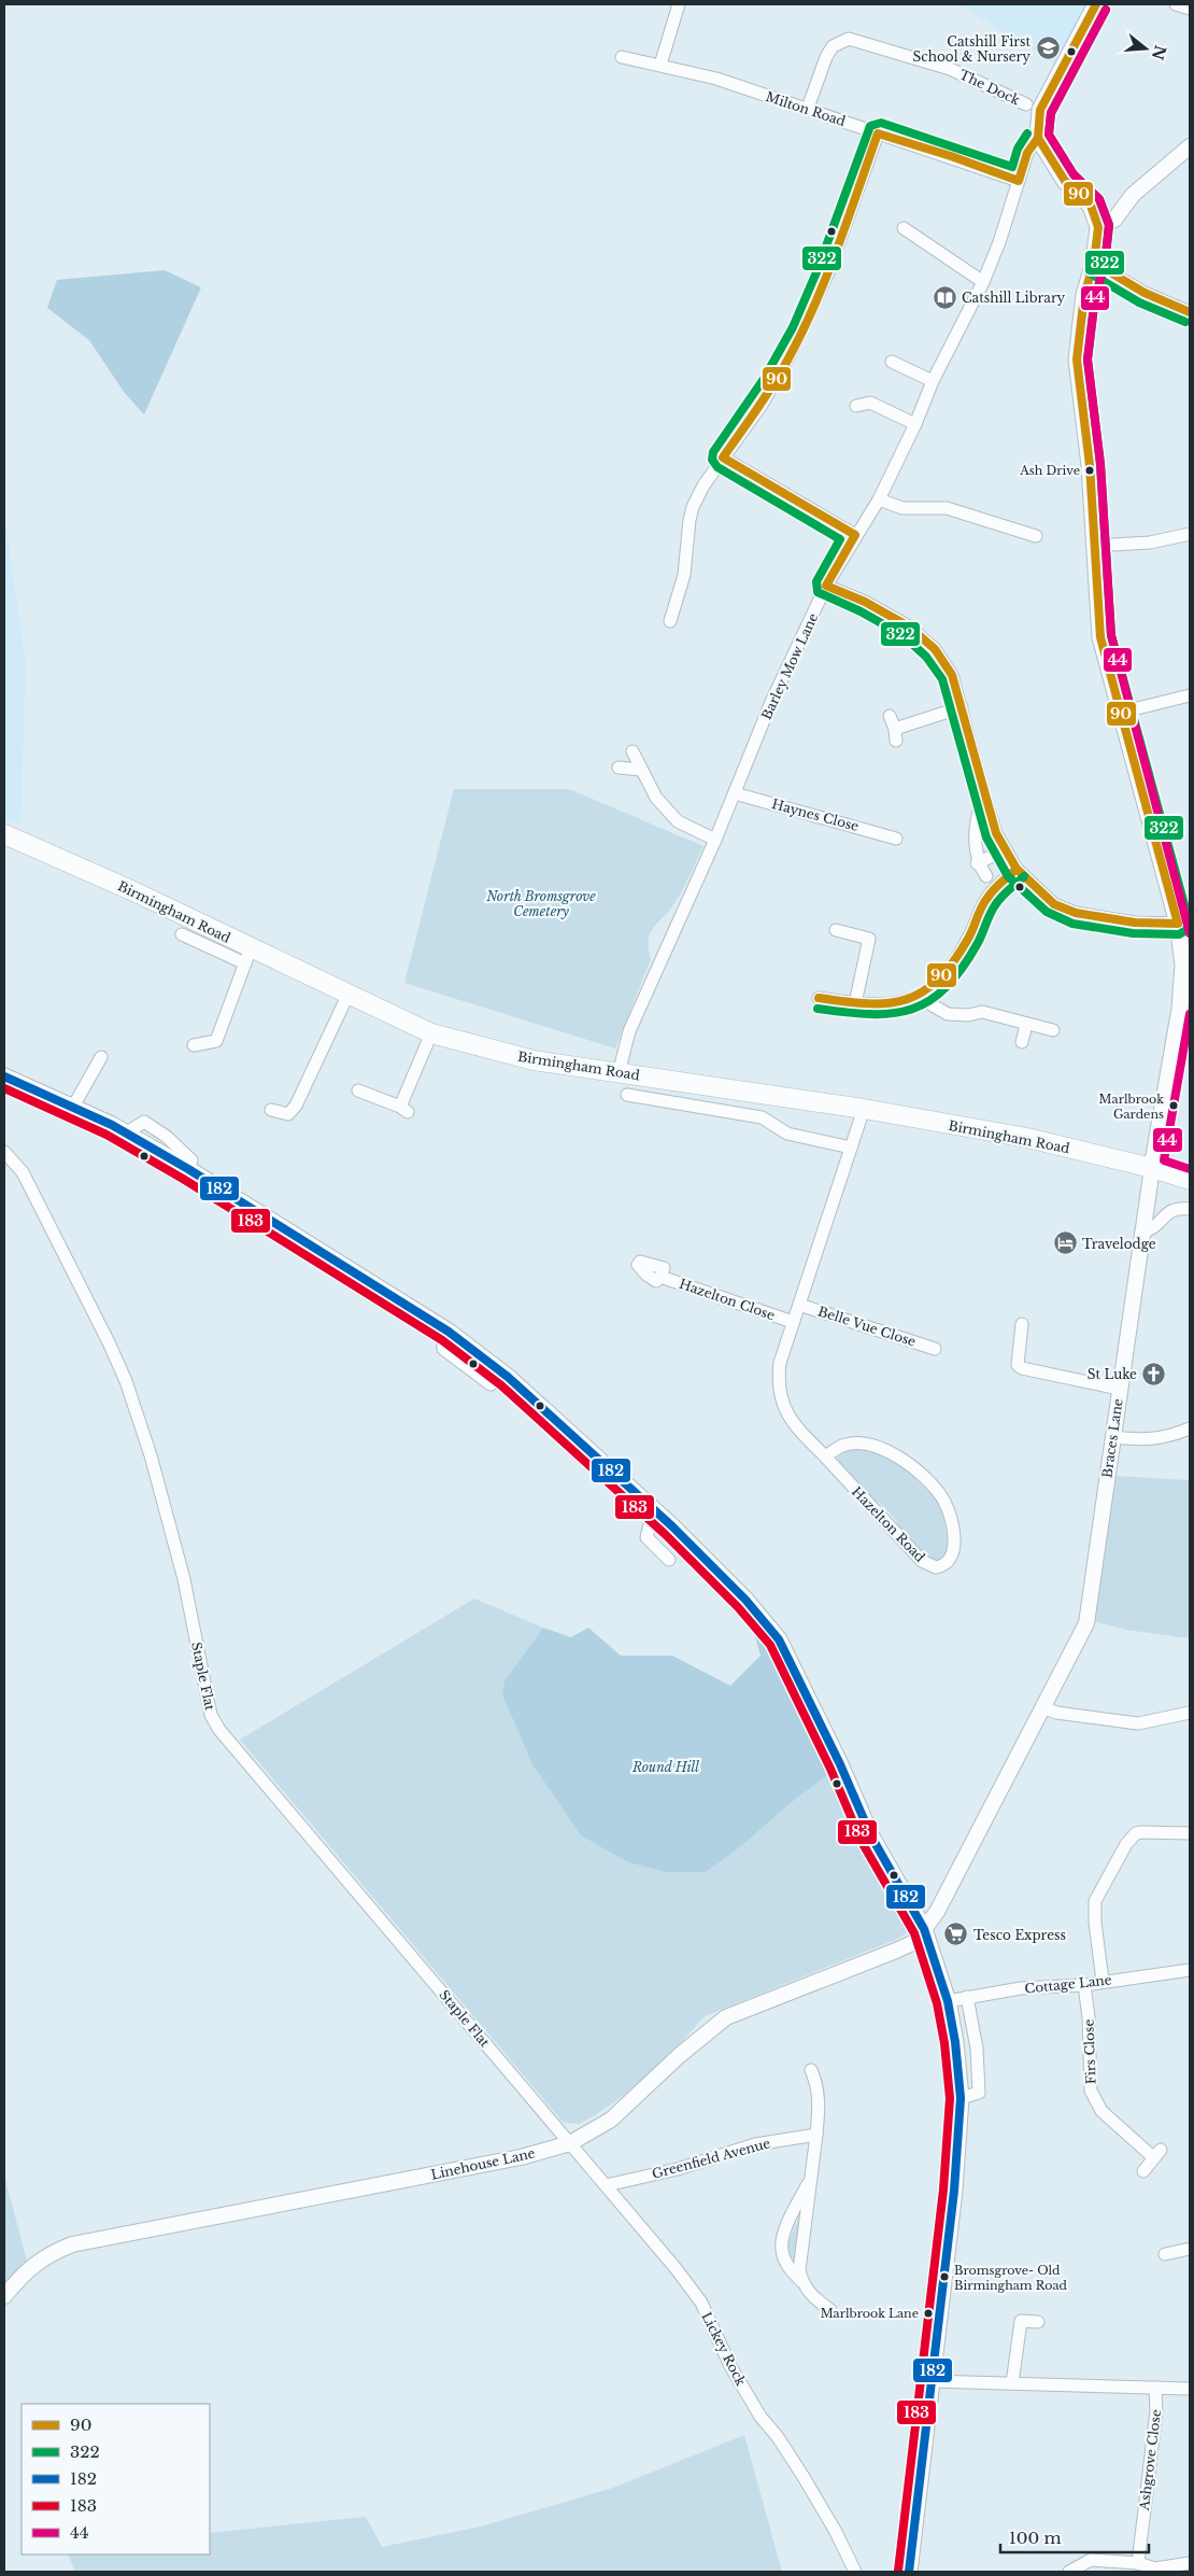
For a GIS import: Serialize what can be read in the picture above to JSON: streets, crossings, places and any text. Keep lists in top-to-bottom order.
{
  "streets": {
    "highway": ["Birmingham Road"],
    "street": [
      "The Dock",
      "Milton Road",
      "Barley Mow Lane",
      "Haynes Close",
      "Hazelton Close",
      "Belle Vue Close",
      "Braces Lane",
      "Hazelton Road",
      "Staple Flat",
      "Cottage Lane",
      "Firs Close",
      "Greenfield Avenue",
      "Linehouse Lane",
      "Lickey Rock",
      "Ashgrove Close"
    ]
  },
  "crossings": [
    ["The Dock", "Milton Road"],
    ["Milton Road", "Barley Mow Lane"],
    ["Barley Mow Lane", "Haynes Close"],
    ["Barley Mow Lane", "Birmingham Road"],
    ["Birmingham Road", "Braces Lane"],
    ["Birmingham Road", "Hazelton Road"],
    ["Hazelton Close", "Hazelton Road"],
    ["Belle Vue Close", "Hazelton Road"],
    ["Braces Lane", "Linehouse Lane"],
    ["Staple Flat", "Linehouse Lane"],
    ["Staple Flat", "Lickey Rock"],
    ["Cottage Lane", "Firs Close"],
    ["Greenfield Avenue", "Lickey Rock"],
    ["Linehouse Lane", "Lickey Rock"]
  ],
  "parks": ["North Bromsgrove Cemetery", "Round Hill"],
  "places": {
    "school or university": ["Catshill First School & Nursery"],
    "library": ["Catshill Library"],
    "other": [
      "Ash Drive",
      "Marlbrook Gardens",
      "Bromsgrove- Old Birmingham Road",
      "Marlbrook Lane"
    ],
    "hotel": ["Travelodge"],
    "church": ["St Luke"],
    "supermarket": ["Tesco Express"]
  },
  "lines": [
    "transit line 90",
    "transit line 322",
    "transit line 44",
    "transit line 182",
    "transit line 183"
  ],
  "legend": [
    "90",
    "322",
    "182",
    "183",
    "44"
  ],
  "scale_bar": "100 m",
  "north": "right"
}
